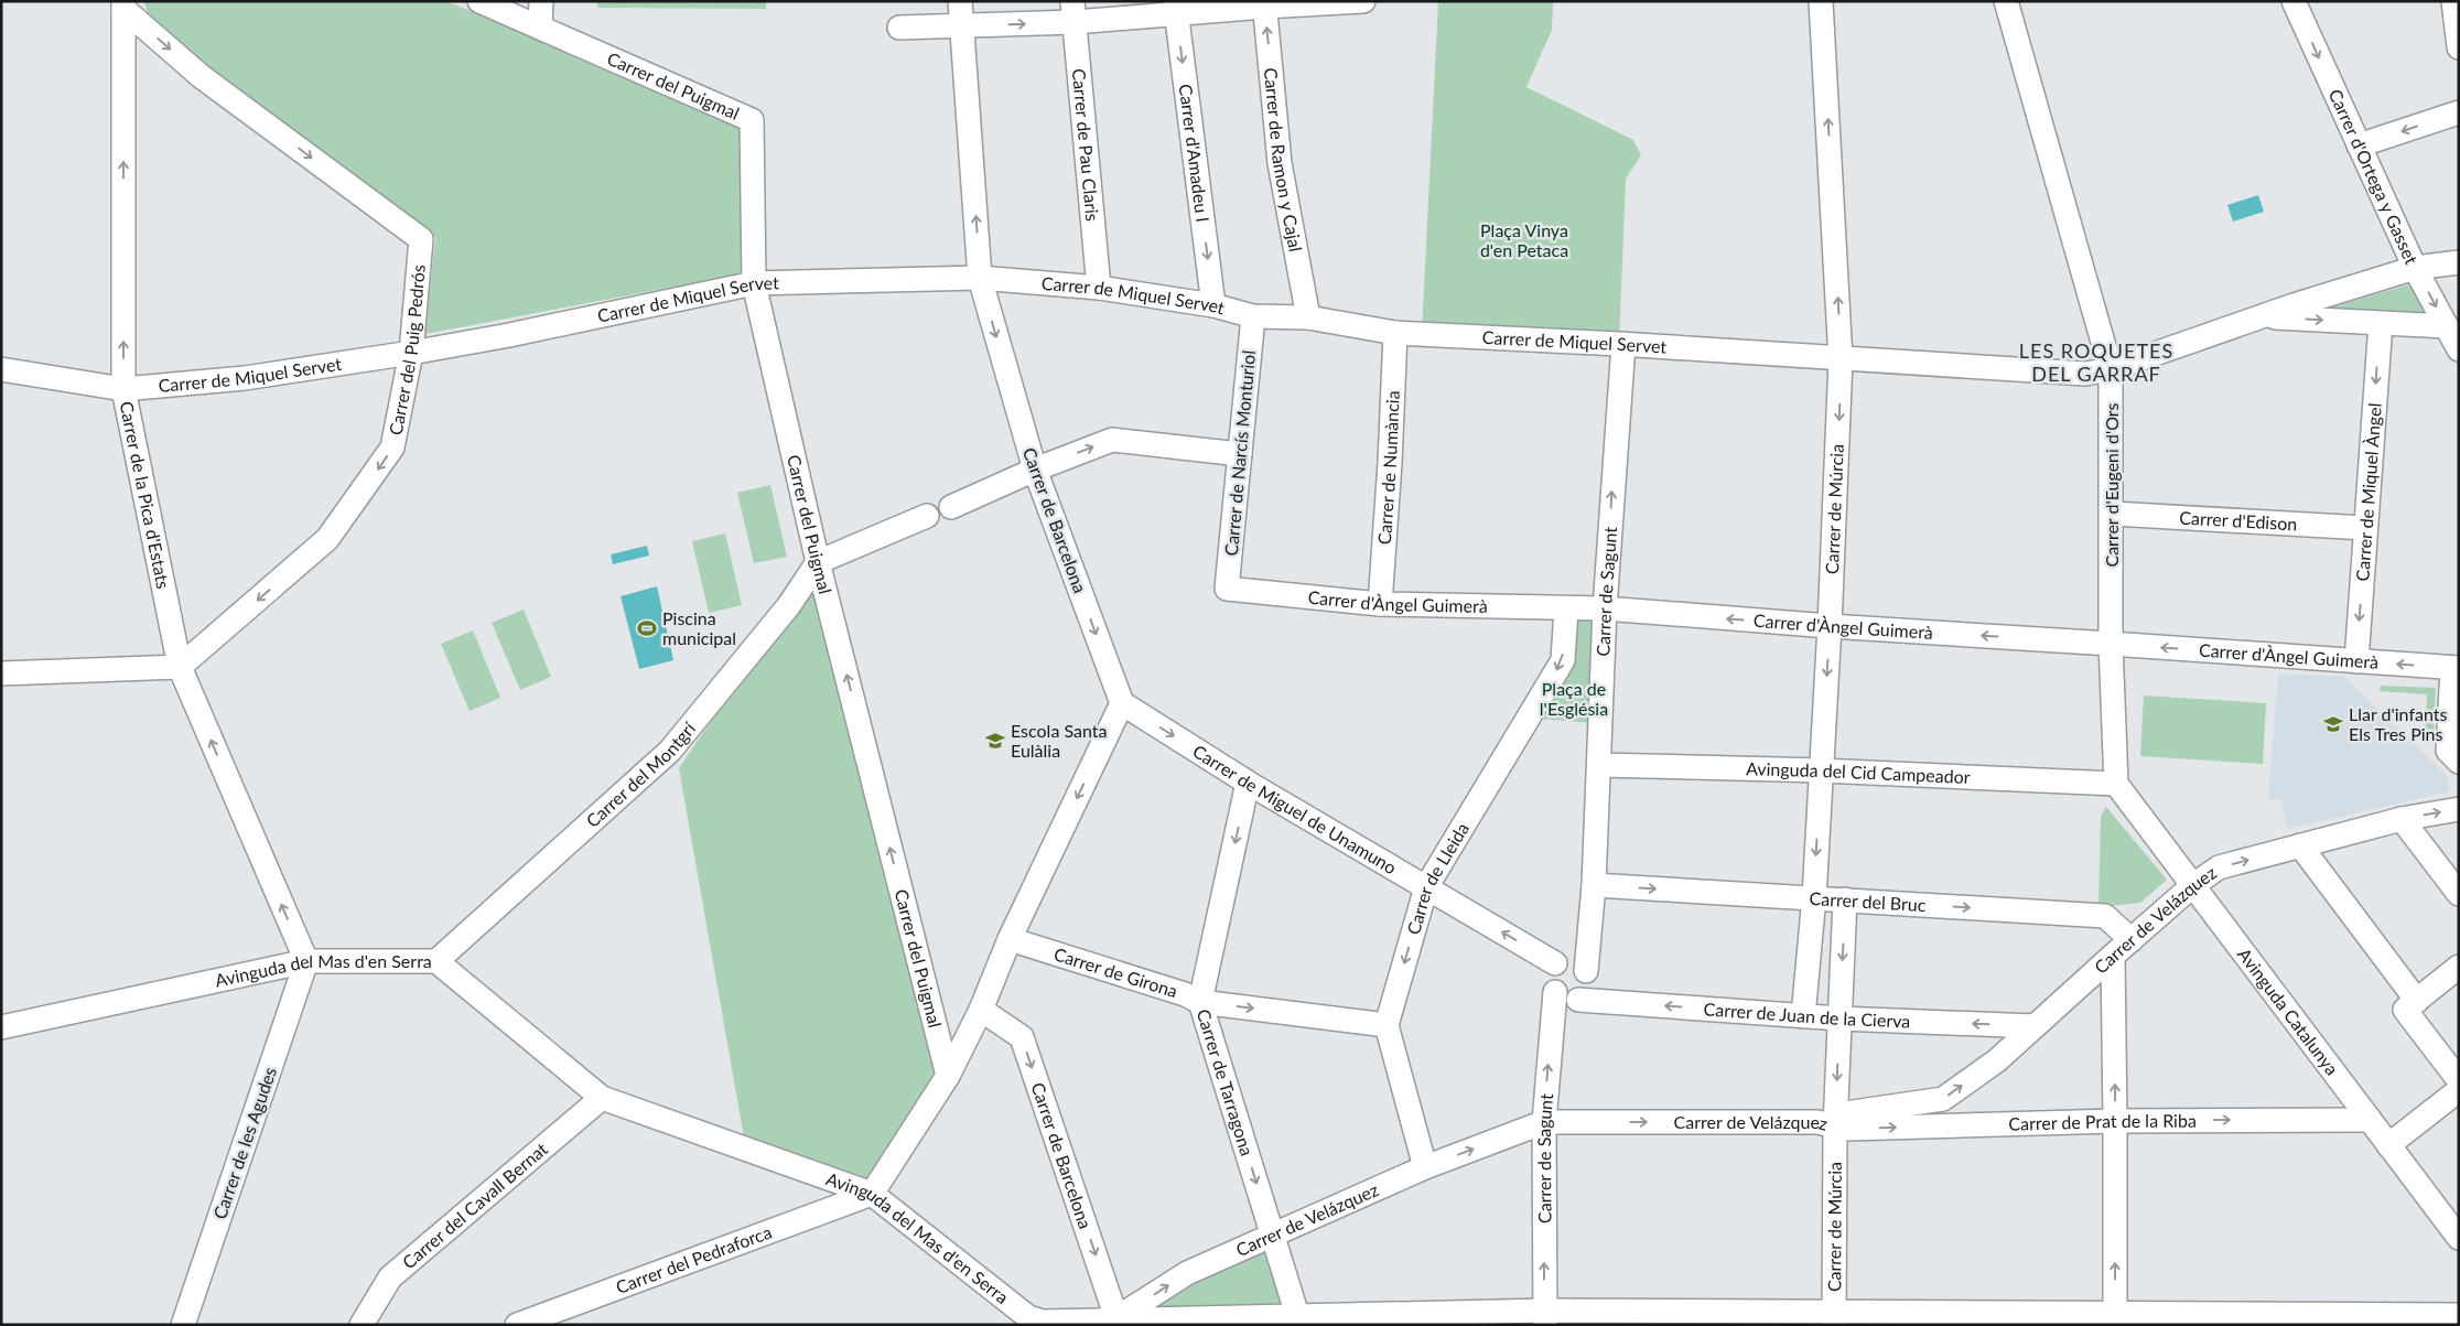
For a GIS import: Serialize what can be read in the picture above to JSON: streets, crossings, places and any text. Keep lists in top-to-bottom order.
{
  "streets": {
    "street": [
      "Carrer del Puigmal",
      "Carrer de Pau Claris",
      "Carrer d'Amadeu I",
      "Carrer de Ramon y Cajal",
      "Carrer d'Ortega y Gasset",
      "Carrer de Miquel Servet",
      "Carrer del Puig Pedrós",
      "Carrer de Narcís Monturiol",
      "Carrer de Numància",
      "Carrer d'Eugeni d'Ors",
      "Carrer de Miquel Àngel",
      "Carrer de la Pica d'Estats",
      "Carrer de Múrcia",
      "Carrer de Barcelona",
      "Carrer d'Edison",
      "Carrer de Sagunt",
      "Carrer d'Àngel Guimerà",
      "Carrer del Montgrí",
      "Avinguda del Cid Campeador",
      "Carrer de Miguel de Unamuno",
      "Carrer de Lleida",
      "Carrer del Bruc",
      "Carrer de Velázquez",
      "Carrer de Girona",
      "Avinguda del Mas d'en Serra",
      "Avinguda Catalunya",
      "Carrer de Juan de la Cierva",
      "Carrer de Tarragona",
      "Carrer de Prat de la Riba",
      "Carrer de les Agudes",
      "Carrer del Cavall Bernat",
      "Carrer del Pedraforca"
    ]
  },
  "crossings": [
    ["Carrer del Puigmal", "Carrer de Miquel Servet"],
    ["Carrer del Puigmal", "Carrer del Montgrí"],
    ["Carrer de Pau Claris", "Carrer de Miquel Servet"],
    ["Carrer d'Amadeu I", "Carrer de Miquel Servet"],
    ["Carrer de Ramon y Cajal", "Carrer de Miquel Servet"],
    ["Carrer d'Ortega y Gasset", "Carrer de Miquel Servet"],
    ["Carrer de Miquel Servet", "Carrer del Puig Pedrós"],
    ["Carrer de Miquel Servet", "Carrer de Narcís Monturiol"],
    ["Carrer de Miquel Servet", "Carrer de Numància"],
    ["Carrer de Miquel Servet", "Carrer d'Eugeni d'Ors"],
    ["Carrer de Miquel Servet", "Carrer de Miquel Àngel"],
    ["Carrer de Miquel Servet", "Carrer de la Pica d'Estats"],
    ["Carrer de Miquel Servet", "Carrer de Múrcia"],
    ["Carrer de Miquel Servet", "Carrer de Barcelona"],
    ["Carrer de Miquel Servet", "Carrer de Sagunt"],
    ["Carrer del Puig Pedrós", "Carrer de la Pica d'Estats"],
    ["Carrer de Narcís Monturiol", "Carrer d'Àngel Guimerà"],
    ["Carrer de Numància", "Carrer d'Àngel Guimerà"],
    ["Carrer d'Eugeni d'Ors", "Carrer d'Edison"],
    ["Carrer d'Eugeni d'Ors", "Carrer d'Àngel Guimerà"],
    ["Carrer d'Eugeni d'Ors", "Avinguda del Cid Campeador"],
    ["Carrer d'Eugeni d'Ors", "Avinguda Catalunya"],
    ["Carrer de Miquel Àngel", "Carrer d'Edison"],
    ["Carrer de Miquel Àngel", "Carrer d'Àngel Guimerà"],
    ["Carrer de la Pica d'Estats", "Avinguda del Mas d'en Serra"],
    ["Carrer de la Pica d'Estats", "Carrer de les Agudes"],
    ["Carrer de Múrcia", "Carrer d'Àngel Guimerà"],
    ["Carrer de Múrcia", "Avinguda del Cid Campeador"],
    ["Carrer de Múrcia", "Carrer del Bruc"],
    ["Carrer de Múrcia", "Carrer de Velázquez"],
    ["Carrer de Múrcia", "Avinguda del Mas d'en Serra"],
    ["Carrer de Múrcia", "Carrer de Juan de la Cierva"],
    ["Carrer de Múrcia", "Carrer de Prat de la Riba"],
    ["Carrer de Barcelona", "Carrer de Miguel de Unamuno"],
    ["Carrer de Barcelona", "Carrer de Velázquez"],
    ["Carrer de Barcelona", "Avinguda del Mas d'en Serra"],
    ["Carrer de Sagunt", "Carrer d'Àngel Guimerà"],
    ["Carrer de Sagunt", "Avinguda del Cid Campeador"],
    ["Carrer de Sagunt", "Carrer de Miguel de Unamuno"],
    ["Carrer de Sagunt", "Carrer del Bruc"],
    ["Carrer de Sagunt", "Carrer de Velázquez"],
    ["Carrer de Sagunt", "Avinguda del Mas d'en Serra"],
    ["Carrer de Sagunt", "Carrer de Juan de la Cierva"],
    ["Carrer d'Àngel Guimerà", "Carrer de Lleida"],
    ["Carrer del Montgrí", "Avinguda del Mas d'en Serra"],
    ["Avinguda del Cid Campeador", "Avinguda Catalunya"],
    ["Carrer de Miguel de Unamuno", "Carrer de Lleida"],
    ["Carrer de Miguel de Unamuno", "Carrer de Juan de la Cierva"],
    ["Carrer de Miguel de Unamuno", "Carrer de Tarragona"],
    ["Carrer de Lleida", "Carrer de Girona"],
    ["Carrer del Bruc", "Carrer de Velázquez"],
    ["Carrer de Velázquez", "Avinguda del Mas d'en Serra"],
    ["Carrer de Velázquez", "Avinguda Catalunya"],
    ["Carrer de Velázquez", "Carrer de Juan de la Cierva"],
    ["Carrer de Velázquez", "Carrer de Tarragona"],
    ["Carrer de Velázquez", "Carrer de Prat de la Riba"],
    ["Carrer de Girona", "Carrer de Tarragona"],
    ["Avinguda del Mas d'en Serra", "Carrer de Tarragona"],
    ["Avinguda del Mas d'en Serra", "Carrer de les Agudes"],
    ["Avinguda del Mas d'en Serra", "Carrer del Cavall Bernat"],
    ["Avinguda del Mas d'en Serra", "Carrer del Pedraforca"],
    ["Avinguda Catalunya", "Carrer de Prat de la Riba"]
  ],
  "one_way": [
    "Carrer del Puigmal",
    "Carrer d'Amadeu I",
    "Carrer de Ramon y Cajal",
    "Carrer d'Ortega y Gasset",
    "Carrer de Miquel Àngel",
    "Carrer de la Pica d'Estats",
    "Carrer de Sagunt",
    "Carrer d'Àngel Guimerà",
    "Carrer de Lleida",
    "Carrer del Bruc",
    "Carrer de Velázquez",
    "Carrer de Girona",
    "Carrer de Juan de la Cierva",
    "Carrer de Prat de la Riba"
  ],
  "districts": ["LES ROQUETES DEL GARRAF"],
  "parks": ["Plaça Vinya d'en Petaca", "Plaça de l'Església"],
  "places": {
    "sports": ["Piscina municipal"],
    "school or university": ["Llar d'infants Els Tres Pins", "Escola Santa Eulàlia"]
  }
}
